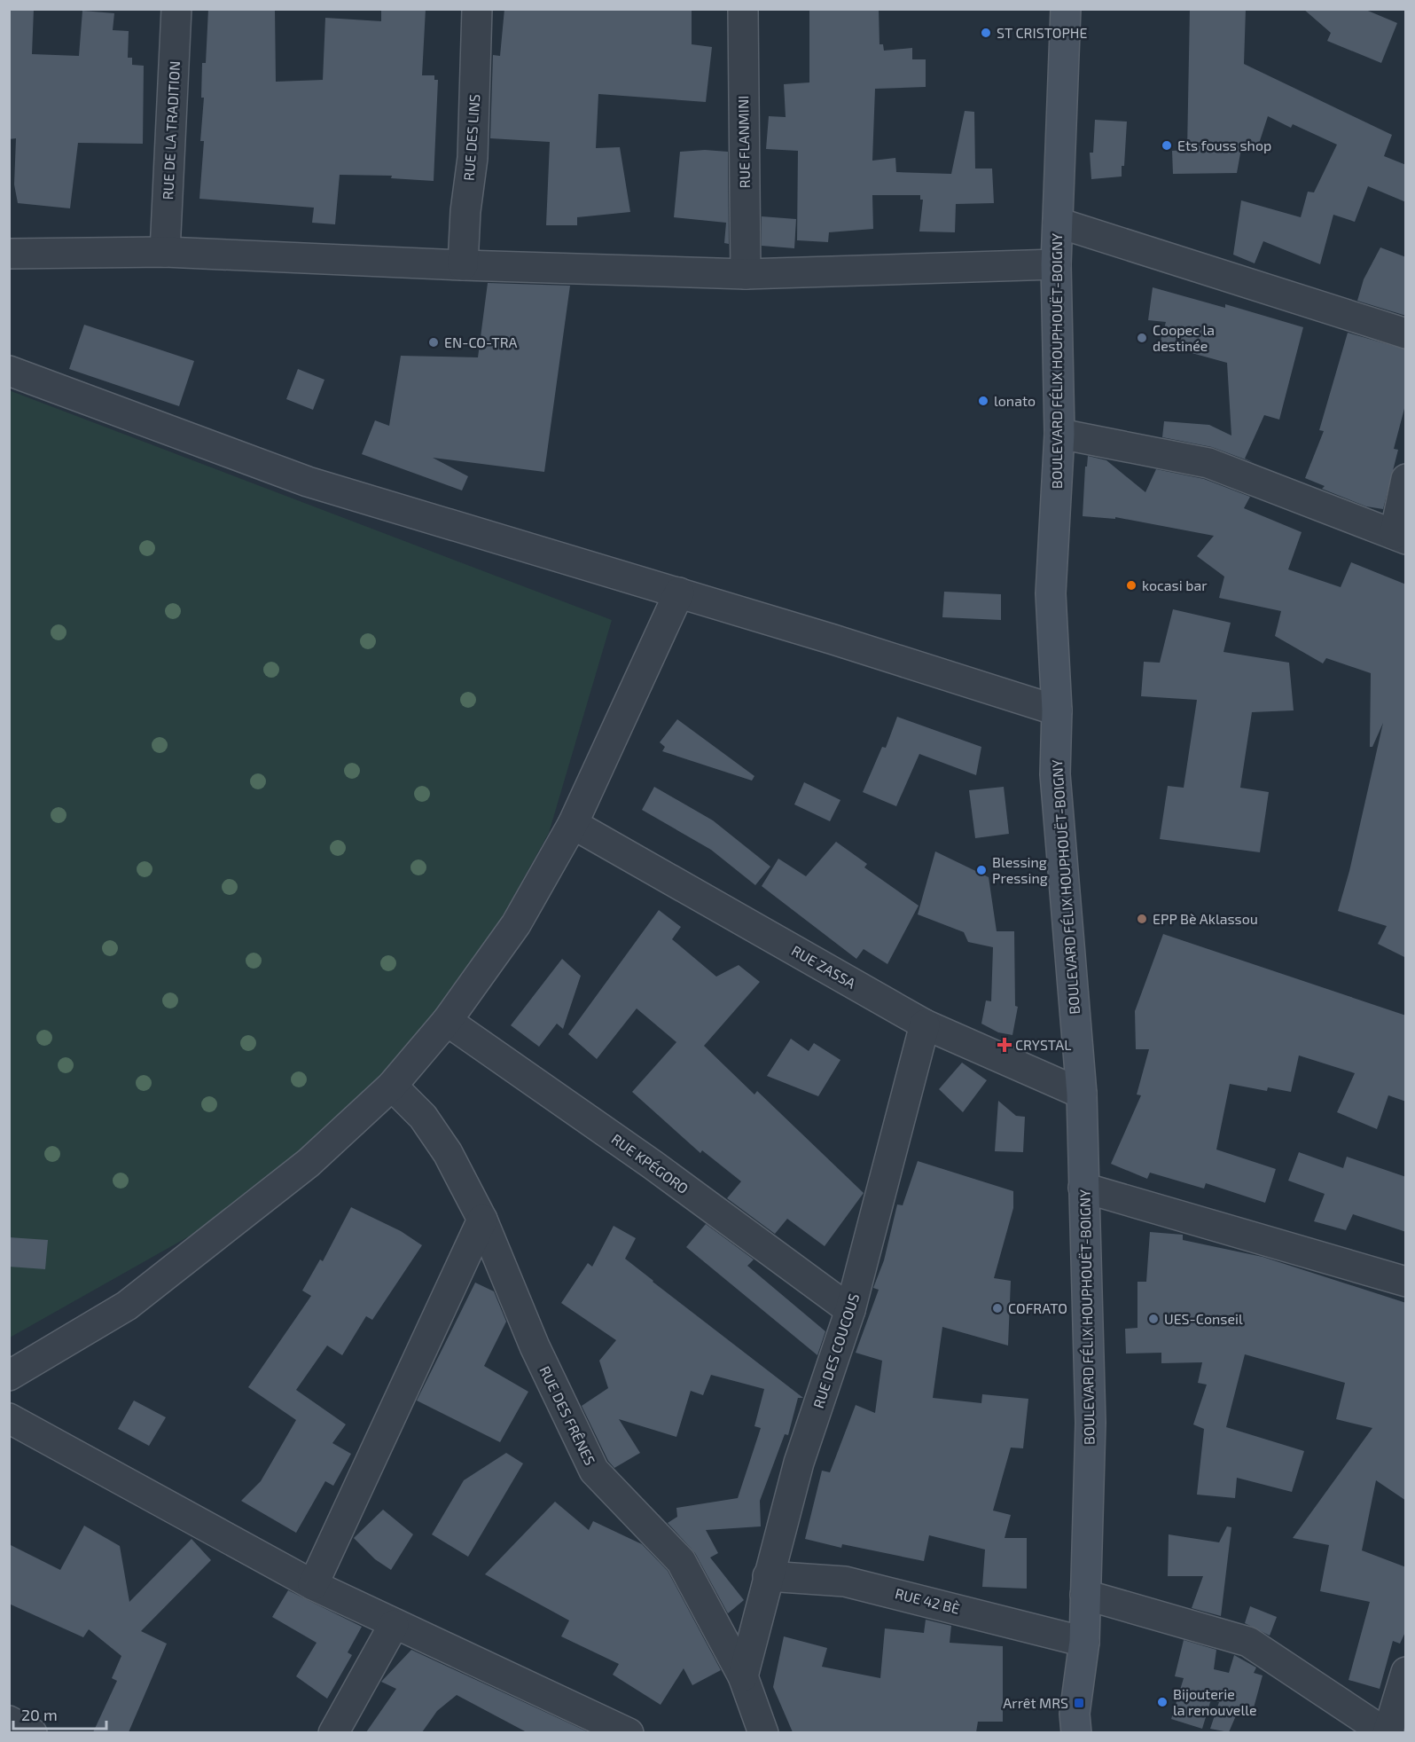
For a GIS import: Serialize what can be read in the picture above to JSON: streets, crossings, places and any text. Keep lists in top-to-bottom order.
{
  "streets": {
    "street": [
      "RUE DE LA TRADITION",
      "RUE DES LINS",
      "RUE FLANMINI",
      "BOULEVARD FÉLIX HOUPHOUËT-BOIGNY",
      "RUE ZASSA",
      "RUE KPÉGORO",
      "RUE DES COUCOUS",
      "RUE DES FRÊNES",
      "RUE 42 BÈ"
    ]
  },
  "crossings": [
    ["BOULEVARD FÉLIX HOUPHOUËT-BOIGNY", "RUE ZASSA"],
    ["BOULEVARD FÉLIX HOUPHOUËT-BOIGNY", "RUE 42 BÈ"],
    ["RUE ZASSA", "RUE DES COUCOUS"],
    ["RUE KPÉGORO", "RUE DES COUCOUS"],
    ["RUE DES COUCOUS", "RUE DES FRÊNES"],
    ["RUE DES COUCOUS", "RUE 42 BÈ"]
  ],
  "places": {
    "other": [
      "ST CRISTOPHE",
      "Ets fouss shop",
      "Coopec la destinée",
      "EN-CO-TRA",
      "lonato",
      "kocasi bar",
      "Blessing Pressing",
      "EPP Bè Aklassou",
      "COFRATO",
      "UES-Conseil",
      "Bijouterie la renouvelle"
    ],
    "health": ["CRYSTAL"],
    "transit": ["Arrêt MRS"]
  },
  "scale_bar": "20 m"
}
